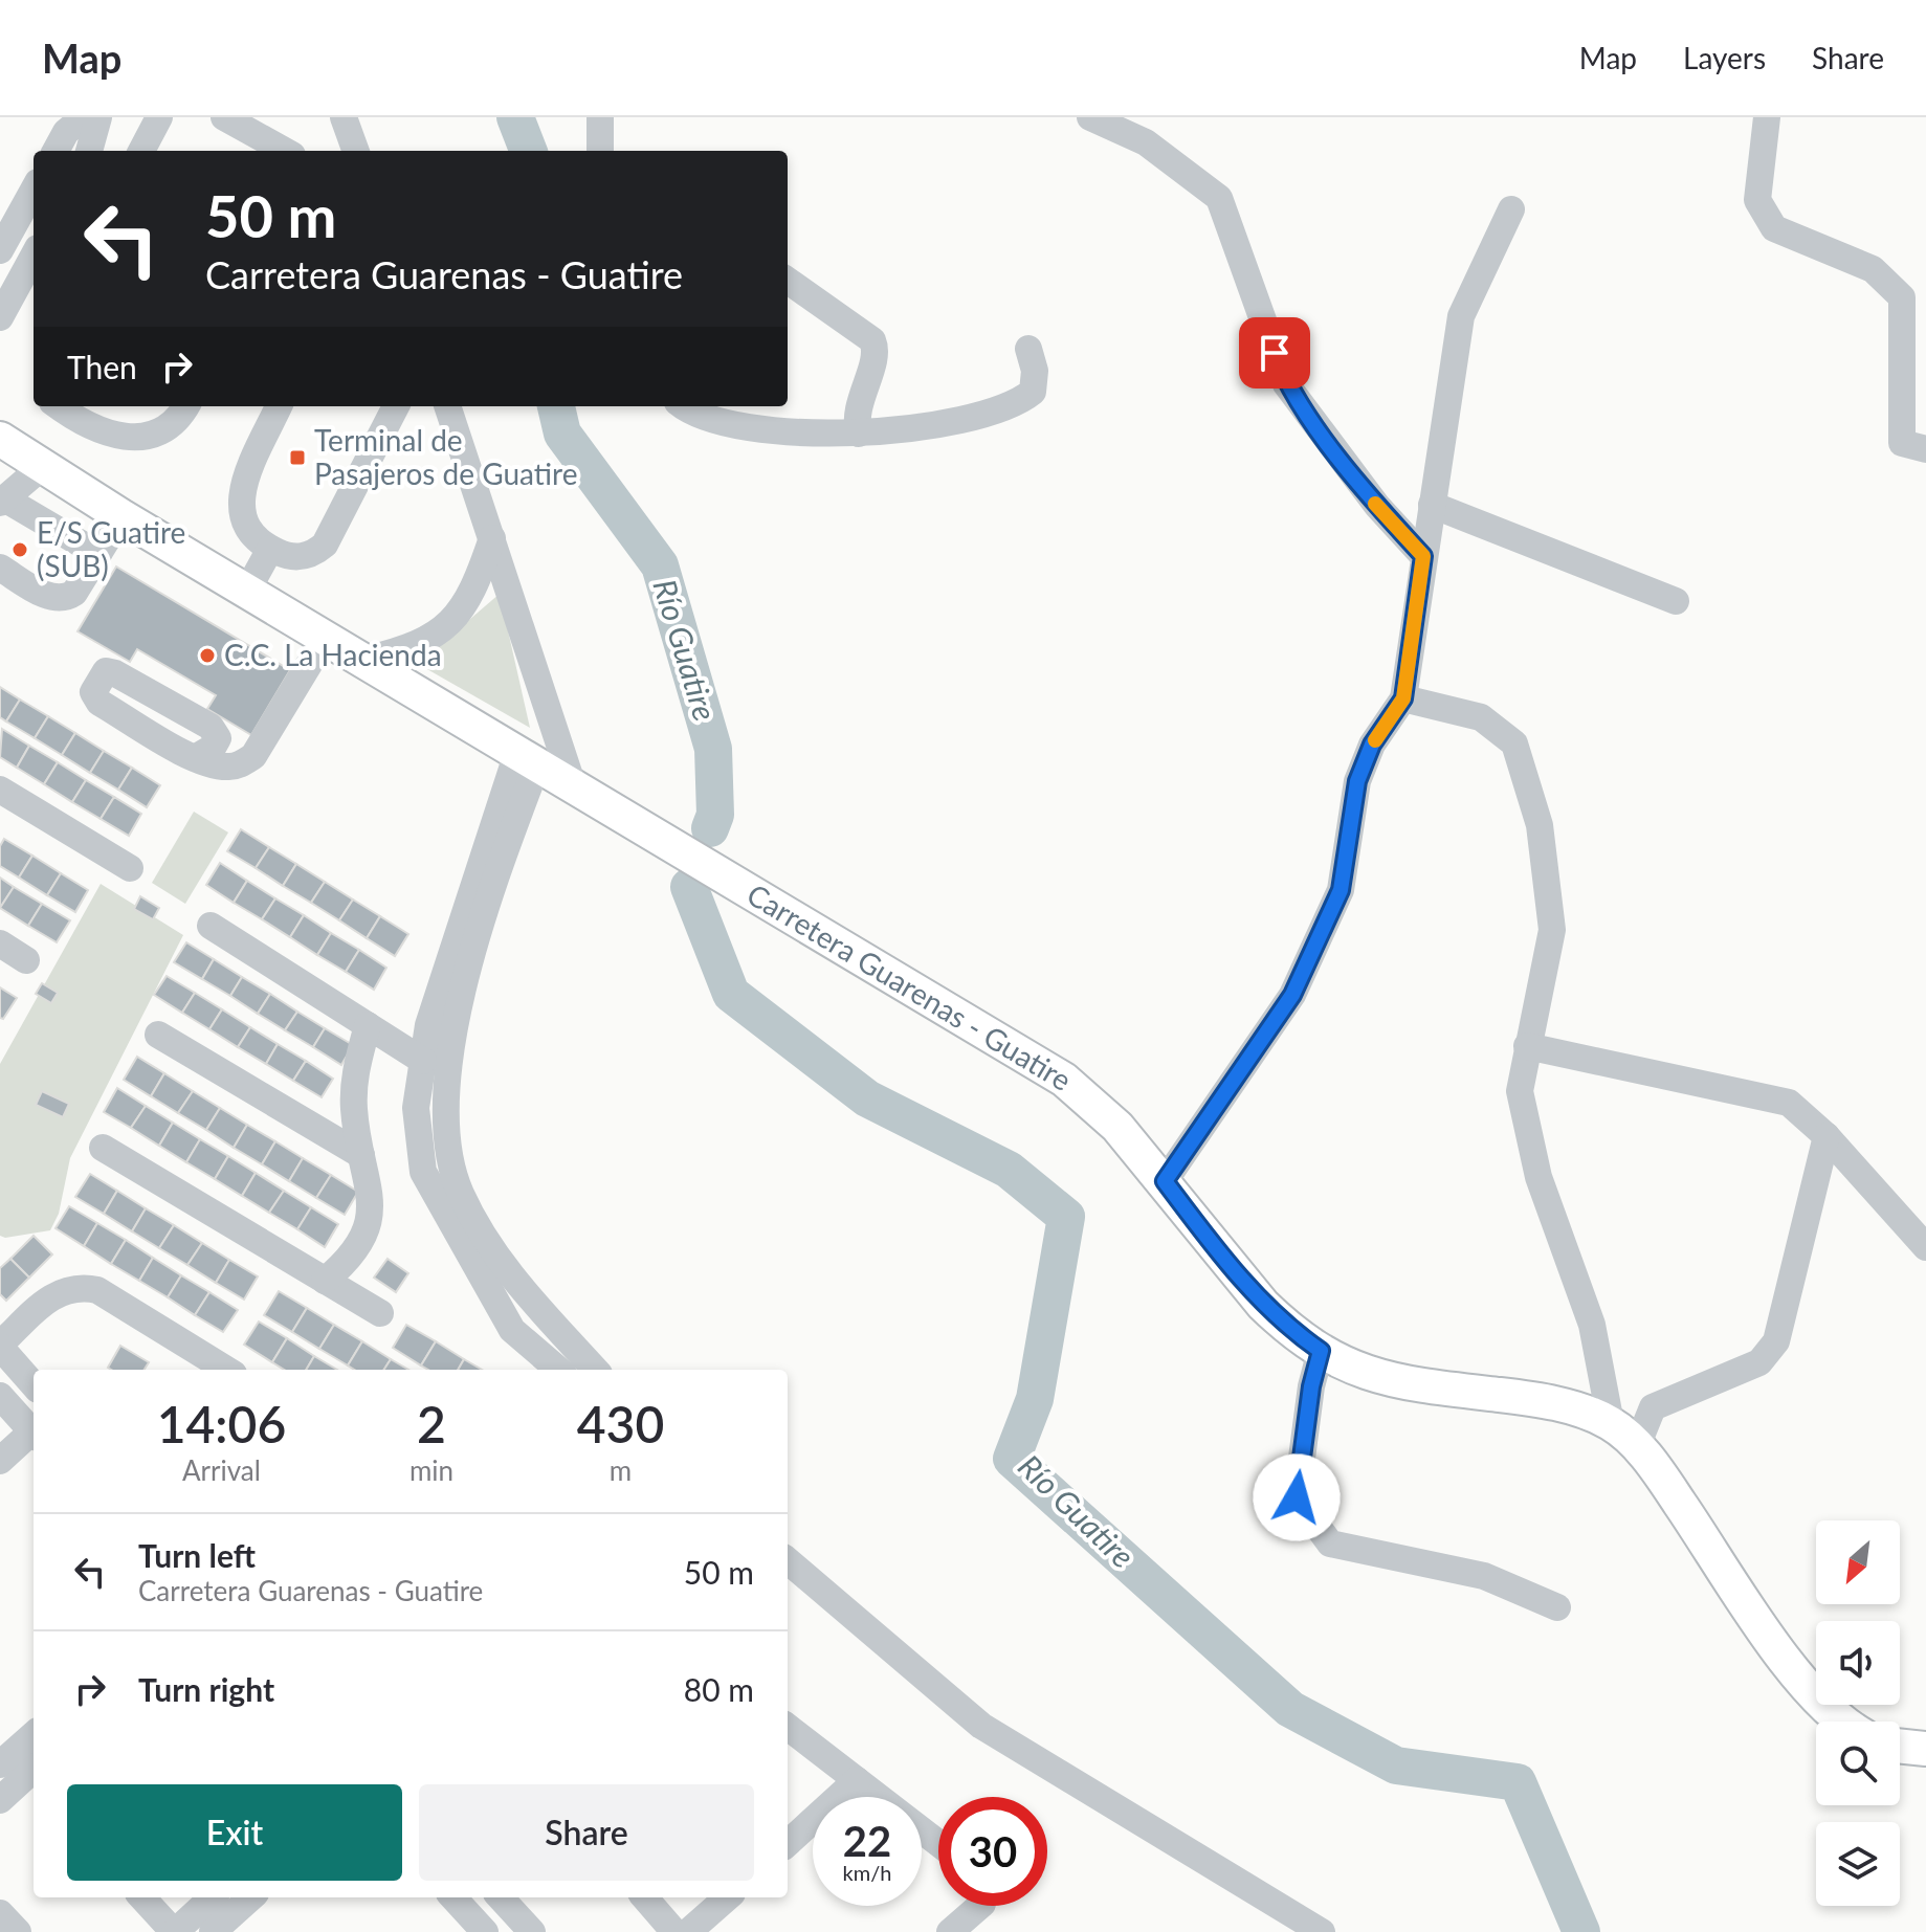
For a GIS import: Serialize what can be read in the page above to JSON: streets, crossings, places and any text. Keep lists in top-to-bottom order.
{
  "streets": {
    "main road": ["Carretera Guarenas - Guatire"]
  },
  "water": ["Río Guatire"],
  "places": {
    "transit": ["Terminal de Pasajeros de Guatire"],
    "other": ["E/S Guatire (SUB)", "C.C. La Hacienda"]
  },
  "north": "bottom left",
  "page": {
    "header": "Map",
    "nav": ["Map", "Layers", "Share"],
    "turn": ["50 m", "Carretera Guarenas - Guatire"],
    "then": "Then",
    "eta": [
      "14:06",
      "Arrival",
      "2",
      "min",
      "430",
      "m"
    ],
    "list": [
      {
        "name": "Turn left",
        "note": "Carretera Guarenas - Guatire",
        "value": "50 m"
      },
      {
        "name": "Turn right",
        "value": "80 m"
      }
    ],
    "buttons": ["Exit", "Share"],
    "speed": "22 km/h",
    "limit": "30"
  }
}
